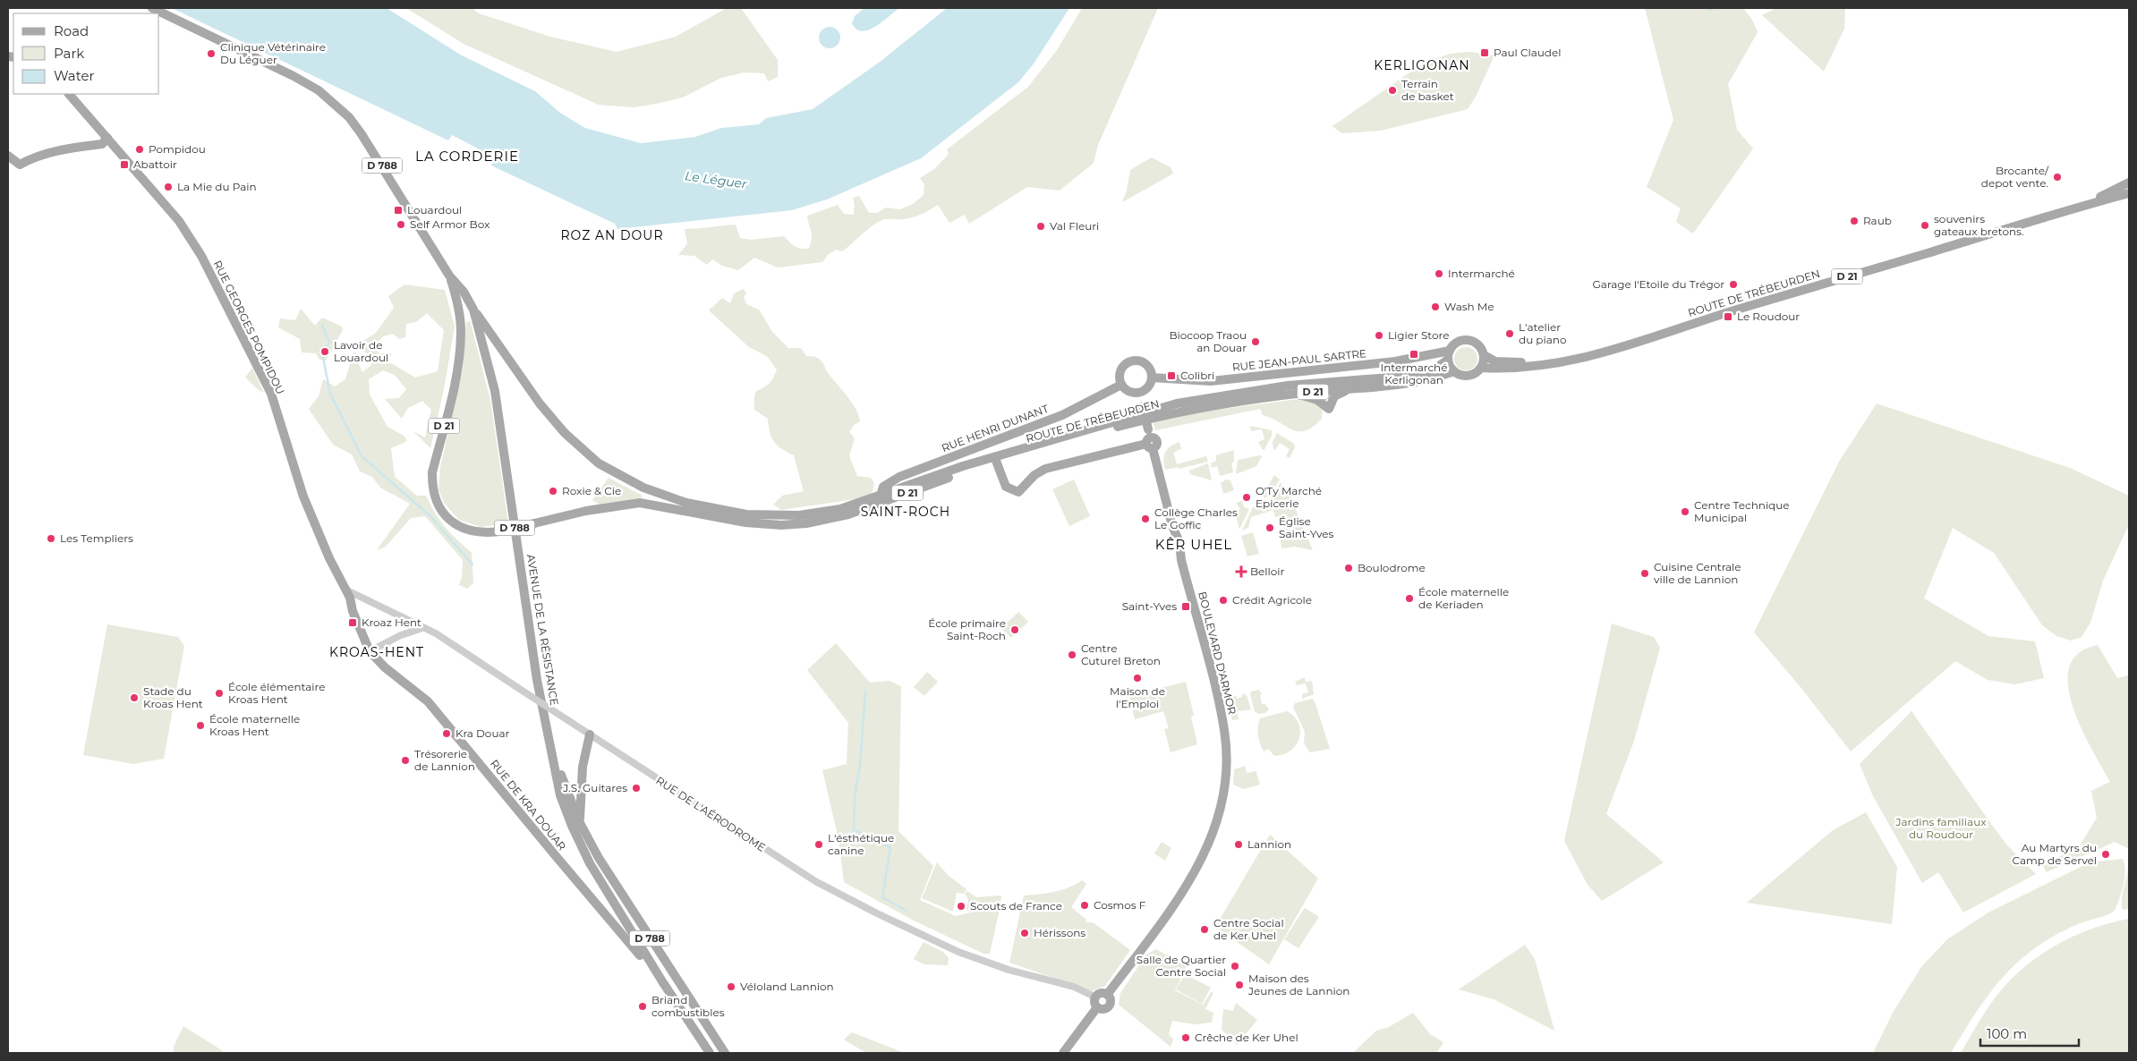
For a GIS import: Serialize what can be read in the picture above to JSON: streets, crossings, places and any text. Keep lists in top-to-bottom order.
{
  "streets": {
    "main road": [
      "D 788",
      "D 21",
      "ROUTE DE TRÉBEURDEN",
      "RUE GEORGES POMPIDOU",
      "RUE JEAN-PAUL SARTRE",
      "RUE HENRI DUNANT",
      "AVENUE DE LA RÉSISTANCE",
      "BOULEVARD D'ARMOR",
      "RUE DE KRA DOUAR"
    ],
    "street": ["RUE DE L'AÉRODROME"]
  },
  "crossings": [
    ["D 21", "ROUTE DE TRÉBEURDEN"],
    ["D 21", "RUE HENRI DUNANT"],
    ["D 21", "AVENUE DE LA RÉSISTANCE"],
    ["ROUTE DE TRÉBEURDEN", "RUE JEAN-PAUL SARTRE"],
    ["ROUTE DE TRÉBEURDEN", "RUE HENRI DUNANT"],
    ["ROUTE DE TRÉBEURDEN", "AVENUE DE LA RÉSISTANCE"],
    ["RUE GEORGES POMPIDOU", "RUE DE KRA DOUAR"],
    ["RUE GEORGES POMPIDOU", "RUE DE L'AÉRODROME"],
    ["RUE JEAN-PAUL SARTRE", "RUE HENRI DUNANT"],
    ["RUE JEAN-PAUL SARTRE", "BOULEVARD D'ARMOR"],
    ["RUE HENRI DUNANT", "BOULEVARD D'ARMOR"],
    ["AVENUE DE LA RÉSISTANCE", "RUE DE KRA DOUAR"],
    ["BOULEVARD D'ARMOR", "RUE DE L'AÉRODROME"]
  ],
  "districts": [
    "KERLIGONAN",
    "LA CORDERIE",
    "ROZ AN DOUR",
    "SAINT-ROCH",
    "KÊR UHEL",
    "KROAS-HENT"
  ],
  "water": ["Le Léguer"],
  "parks": ["Jardins familiaux du Roudour"],
  "places": {
    "transit": [
      "Paul Claudel",
      "Abattoir",
      "Louardoul",
      "Le Roudour",
      "Intermarché Kerligonan",
      "Colibri",
      "Saint-Yves",
      "Kroaz Hent"
    ],
    "other": [
      "Clinique Vétérinaire Du Léguer",
      "Terrain de basket",
      "Pompidou",
      "Brocante/ depot vente.",
      "La Mie du Pain",
      "Raub",
      "Self Armor Box",
      "souvenirs gateaux bretons.",
      "Val Fleuri",
      "Intermarché",
      "Garage l'Etoile du Trégor",
      "Wash Me",
      "L'atelier du piano",
      "Ligier Store",
      "Biocoop Traou an Douar",
      "Lavoir de Louardoul",
      "Roxie & Cie",
      "O'Ty Marché Epicerie",
      "Centre Technique Municipal",
      "Collège Charles Le Goffic",
      "Église Saint-Yves",
      "Les Templiers",
      "Boulodrome",
      "Cuisine Centrale ville de Lannion",
      "École maternelle de Keriaden",
      "Crédit Agricole",
      "École primaire Saint-Roch",
      "Centre Cuturel Breton",
      "Maison de l'Emploi",
      "École élémentaire Kroas Hent",
      "Stade du Kroas Hent",
      "École maternelle Kroas Hent",
      "Kra Douar",
      "Trésorerie de Lannion",
      "J.S. Guitares",
      "L'ésthétique canine",
      "Lannion",
      "Au Martyrs du Camp de Servel",
      "Cosmos F",
      "Scouts de France",
      "Centre Social de Ker Uhel",
      "Hérissons",
      "Salle de Quartier Centre Social",
      "Maison des Jeunes de Lannion",
      "Véloland Lannion",
      "Briand combustibles",
      "Crêche de Ker Uhel"
    ],
    "health": ["Belloir"]
  },
  "legend": ["Road", "Park", "Water"],
  "scale_bar": "100 m"
}
